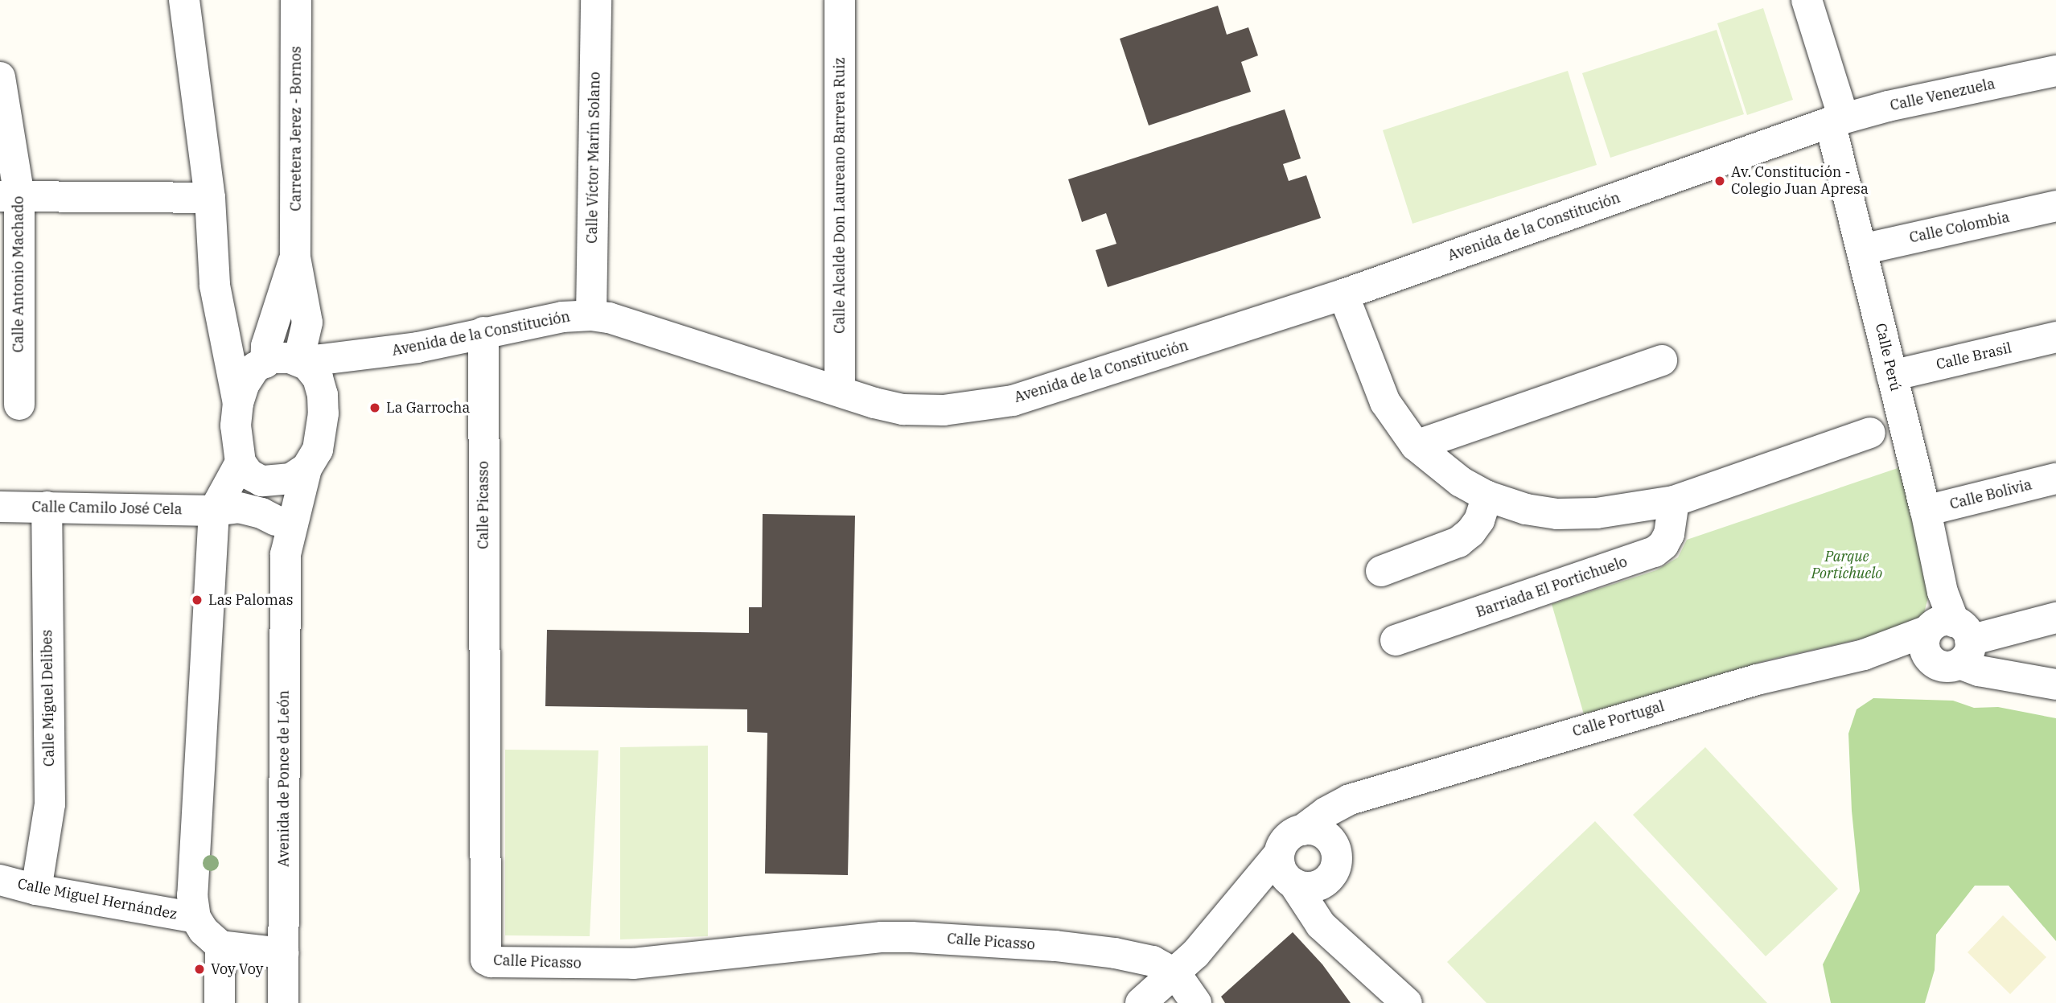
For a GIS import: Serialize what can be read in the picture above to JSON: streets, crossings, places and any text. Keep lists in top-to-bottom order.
{
  "streets": {
    "street": [
      "Calle Venezuela",
      "Carretera Jerez - Bornos",
      "Calle Víctor Marín Solano",
      "Calle Alcalde Don Laureano Barrera Ruiz",
      "Avenida de la Constitución",
      "Calle Colombia",
      "Calle Antonio Machado",
      "Calle Brasil",
      "Calle Perú",
      "Calle Bolivia",
      "Calle Picasso",
      "Calle Camilo José Cela",
      "Barriada El Portichuelo",
      "Calle Miguel Delibes",
      "Calle Portugal",
      "Avenida de Ponce de León",
      "Calle Miguel Hernández"
    ]
  },
  "crossings": [
    ["Calle Venezuela", "Avenida de la Constitución"],
    ["Calle Venezuela", "Calle Perú"],
    ["Carretera Jerez - Bornos", "Avenida de la Constitución"],
    ["Carretera Jerez - Bornos", "Avenida de Ponce de León"],
    ["Calle Víctor Marín Solano", "Avenida de la Constitución"],
    ["Calle Alcalde Don Laureano Barrera Ruiz", "Avenida de la Constitución"],
    ["Avenida de la Constitución", "Calle Perú"],
    ["Avenida de la Constitución", "Calle Picasso"],
    ["Avenida de la Constitución", "Avenida de Ponce de León"],
    ["Calle Colombia", "Calle Perú"],
    ["Calle Brasil", "Calle Perú"],
    ["Calle Perú", "Calle Bolivia"],
    ["Calle Perú", "Calle Portugal"],
    ["Calle Camilo José Cela", "Calle Miguel Delibes"],
    ["Calle Camilo José Cela", "Avenida de Ponce de León"],
    ["Calle Miguel Delibes", "Calle Miguel Hernández"]
  ],
  "parks": ["Parque Portichuelo"],
  "places": [
    "Av. Constitución - Colegio Juan Apresa",
    "La Garrocha",
    "Las Palomas",
    "Voy Voy"
  ]
}
